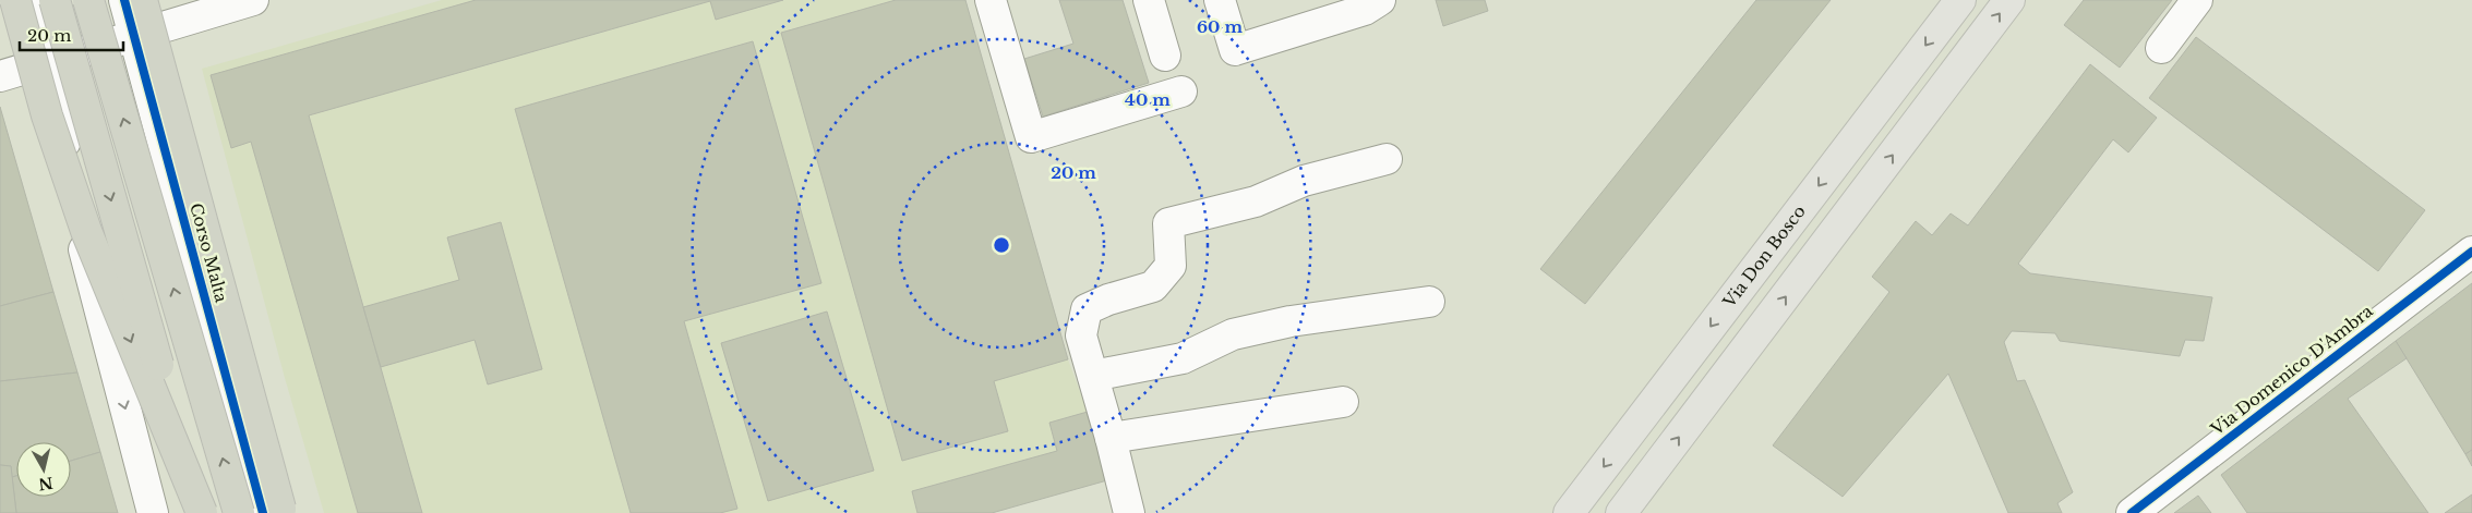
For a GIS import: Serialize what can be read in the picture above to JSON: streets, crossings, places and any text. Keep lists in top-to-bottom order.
{
  "streets": {
    "main road": ["Via Don Bosco"],
    "street": ["Corso Malta", "Via Domenico D'Ambra"]
  },
  "scale_bar": "20 m",
  "north": "bottom",
  "rings": ["60 m", "40 m", "20 m"]
}
